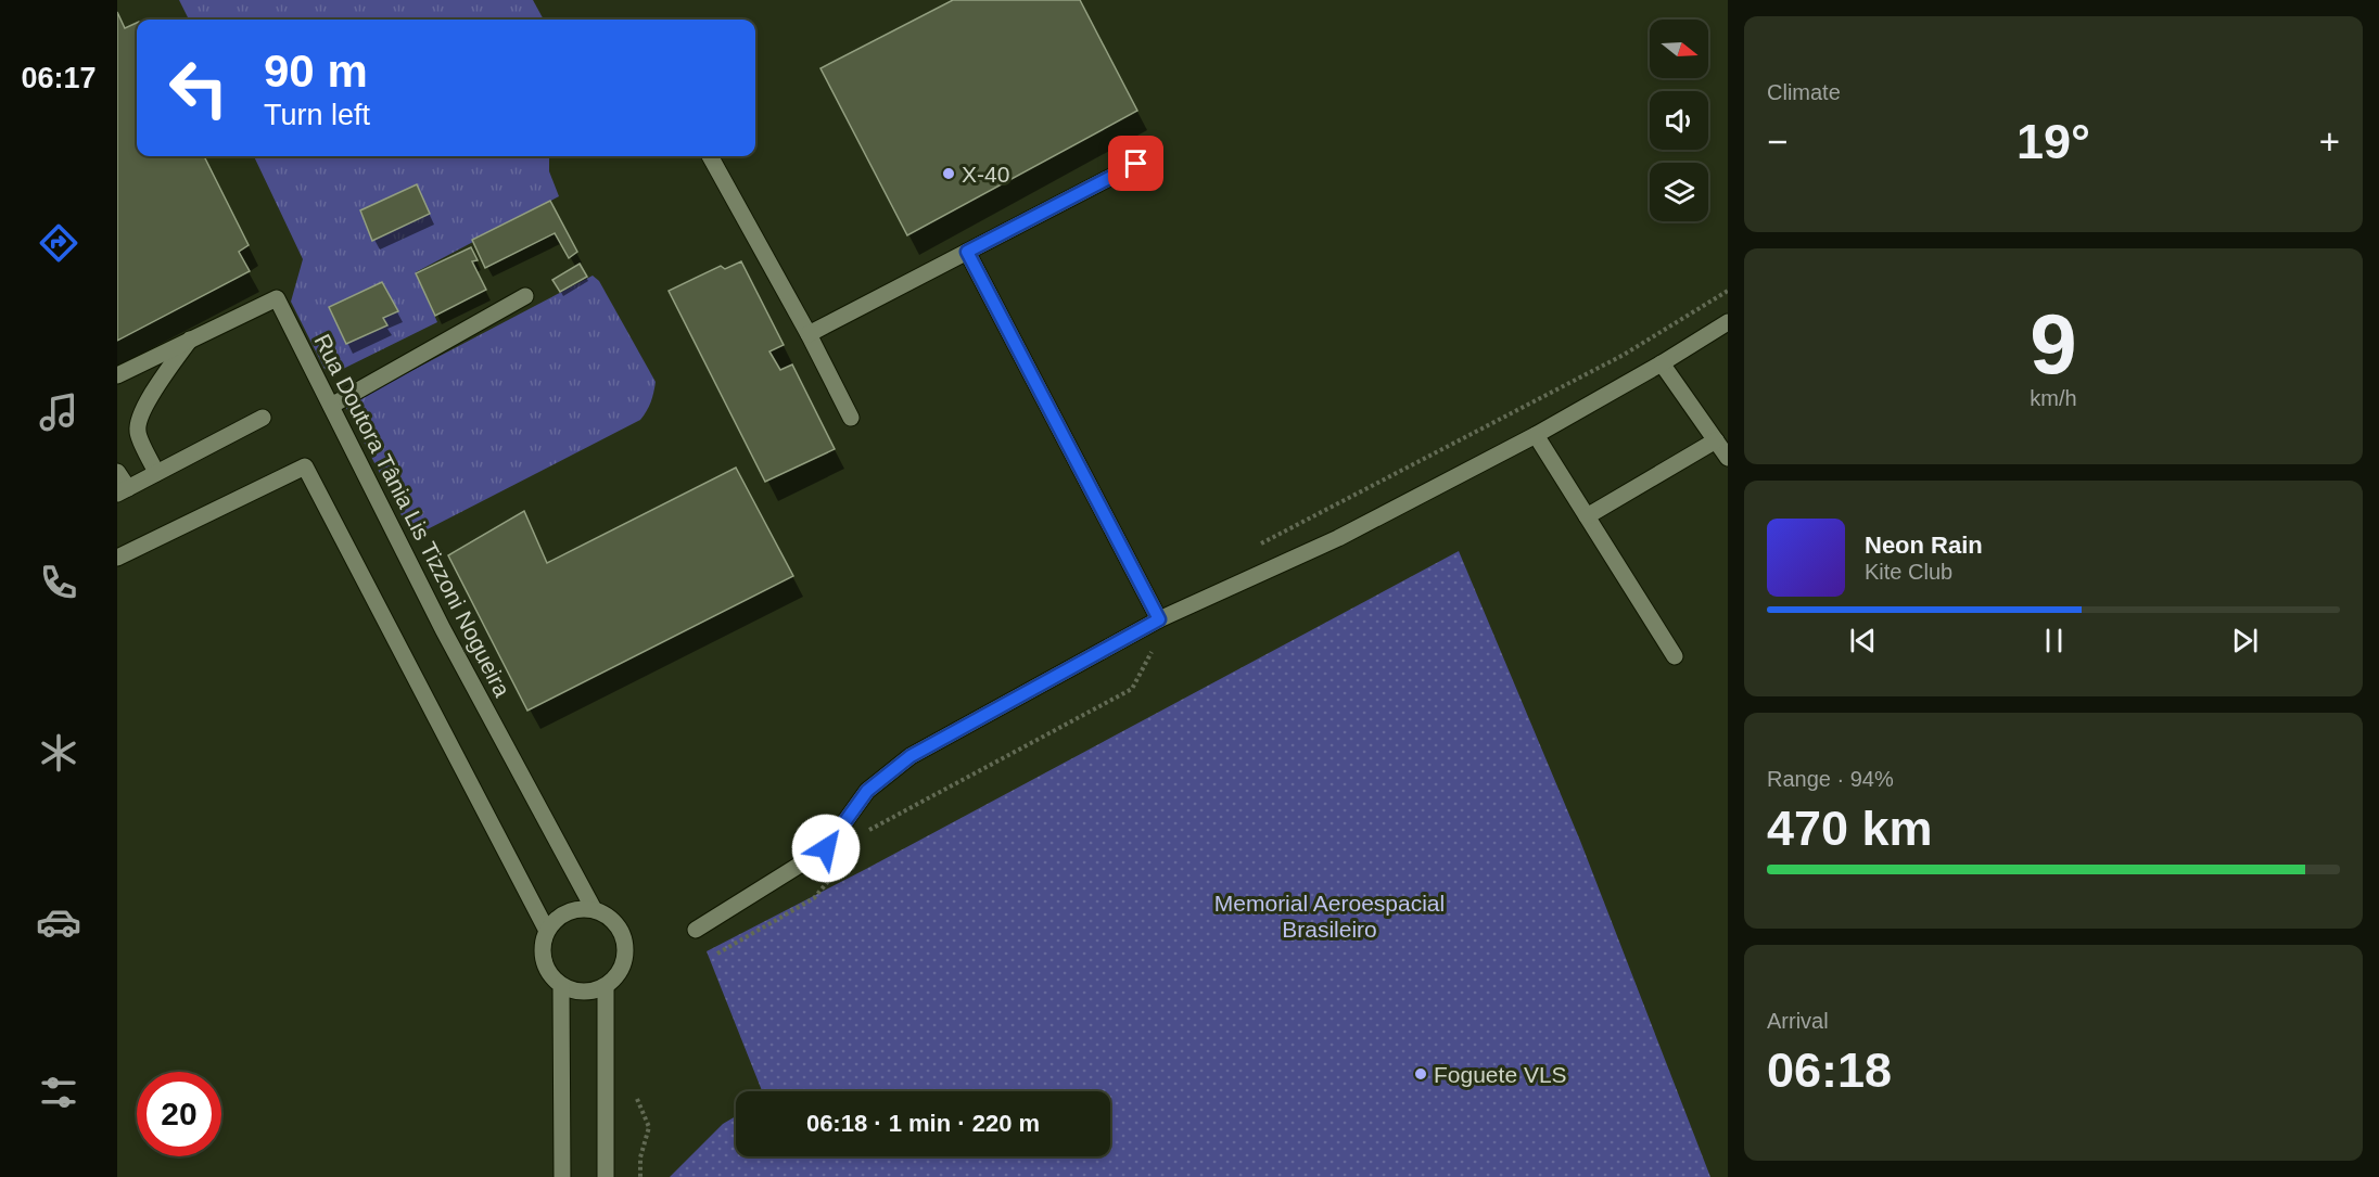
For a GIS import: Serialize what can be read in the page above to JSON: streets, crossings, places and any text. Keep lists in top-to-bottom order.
{
  "streets": {
    "street": ["Rua Doutora Tânia Lis Tizzoni Nogueira"]
  },
  "parks": ["Memorial Aeroespacial Brasileiro"],
  "places": ["X-40", "Foguete VLS"],
  "north": "right",
  "page": {
    "tabs": "06:17",
    "tile": [
      "Climate",
      ["9", "km/h"],
      ["Range · 94%", "470 km"],
      ["Arrival", "06:18"]
    ],
    "turn": ["90 m", "Turn left"],
    "heat": ["−", "19°", "+"],
    "song": ["Neon Rain", "Kite Club"],
    "limit": "20",
    "trip": "06:18 · 1 min · 220 m"
  }
}
